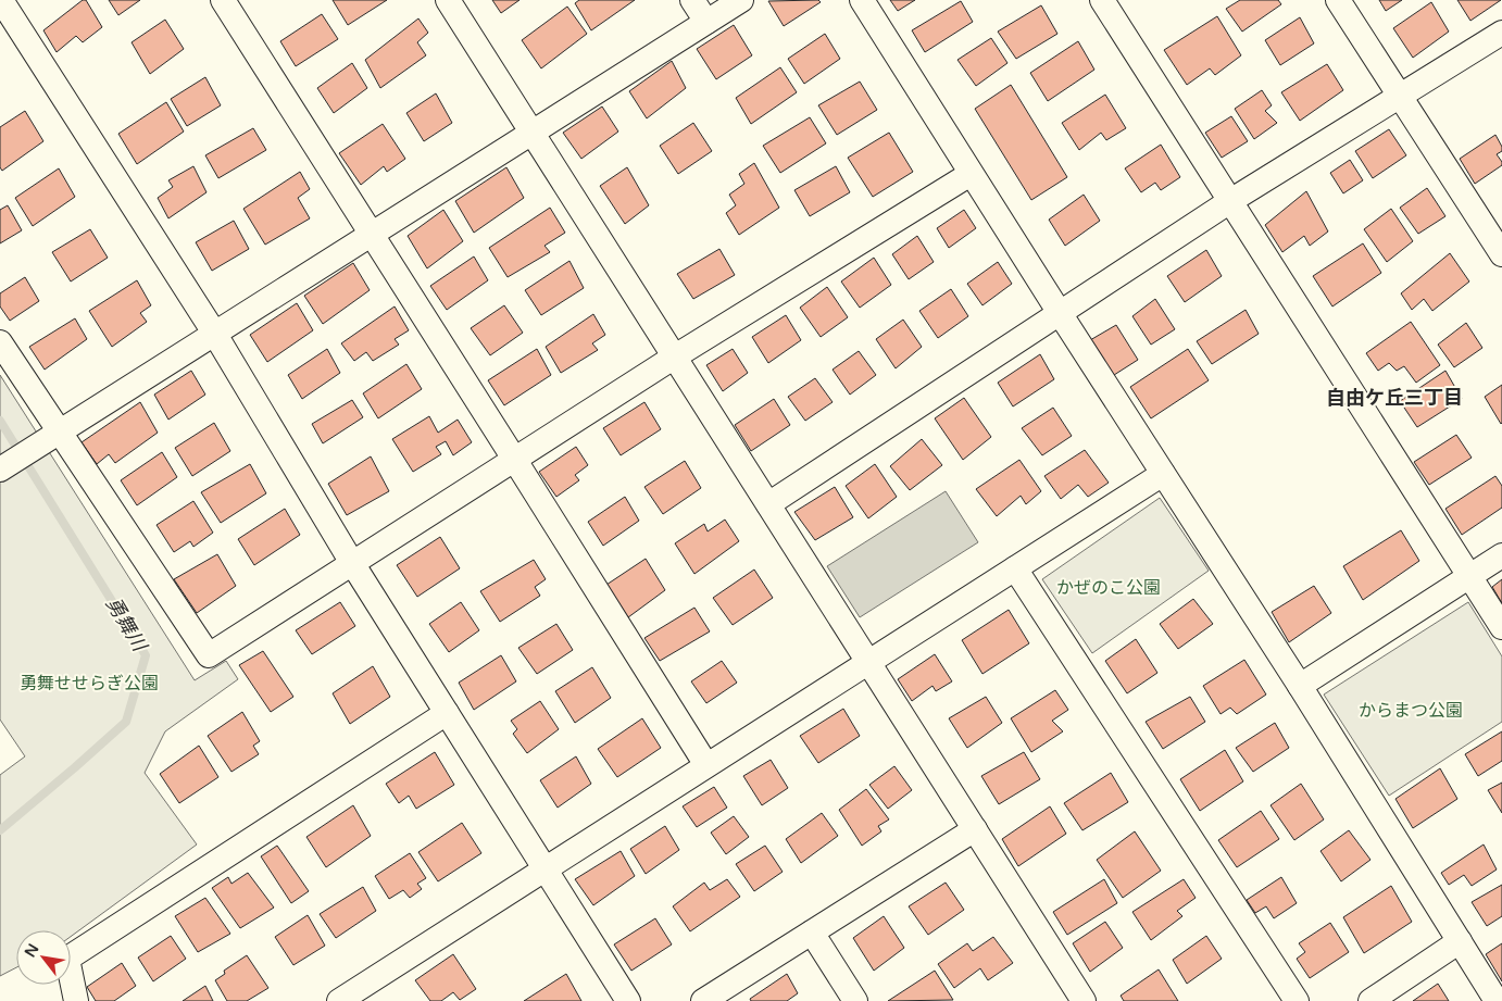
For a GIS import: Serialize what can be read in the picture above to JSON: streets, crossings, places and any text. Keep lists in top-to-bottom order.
{
  "districts": ["自由ケ丘三丁目"],
  "water": ["勇舞川"],
  "parks": ["かぜのこ公園", "勇舞せせらぎ公園", "からまつ公園"],
  "north": "top left"
}
